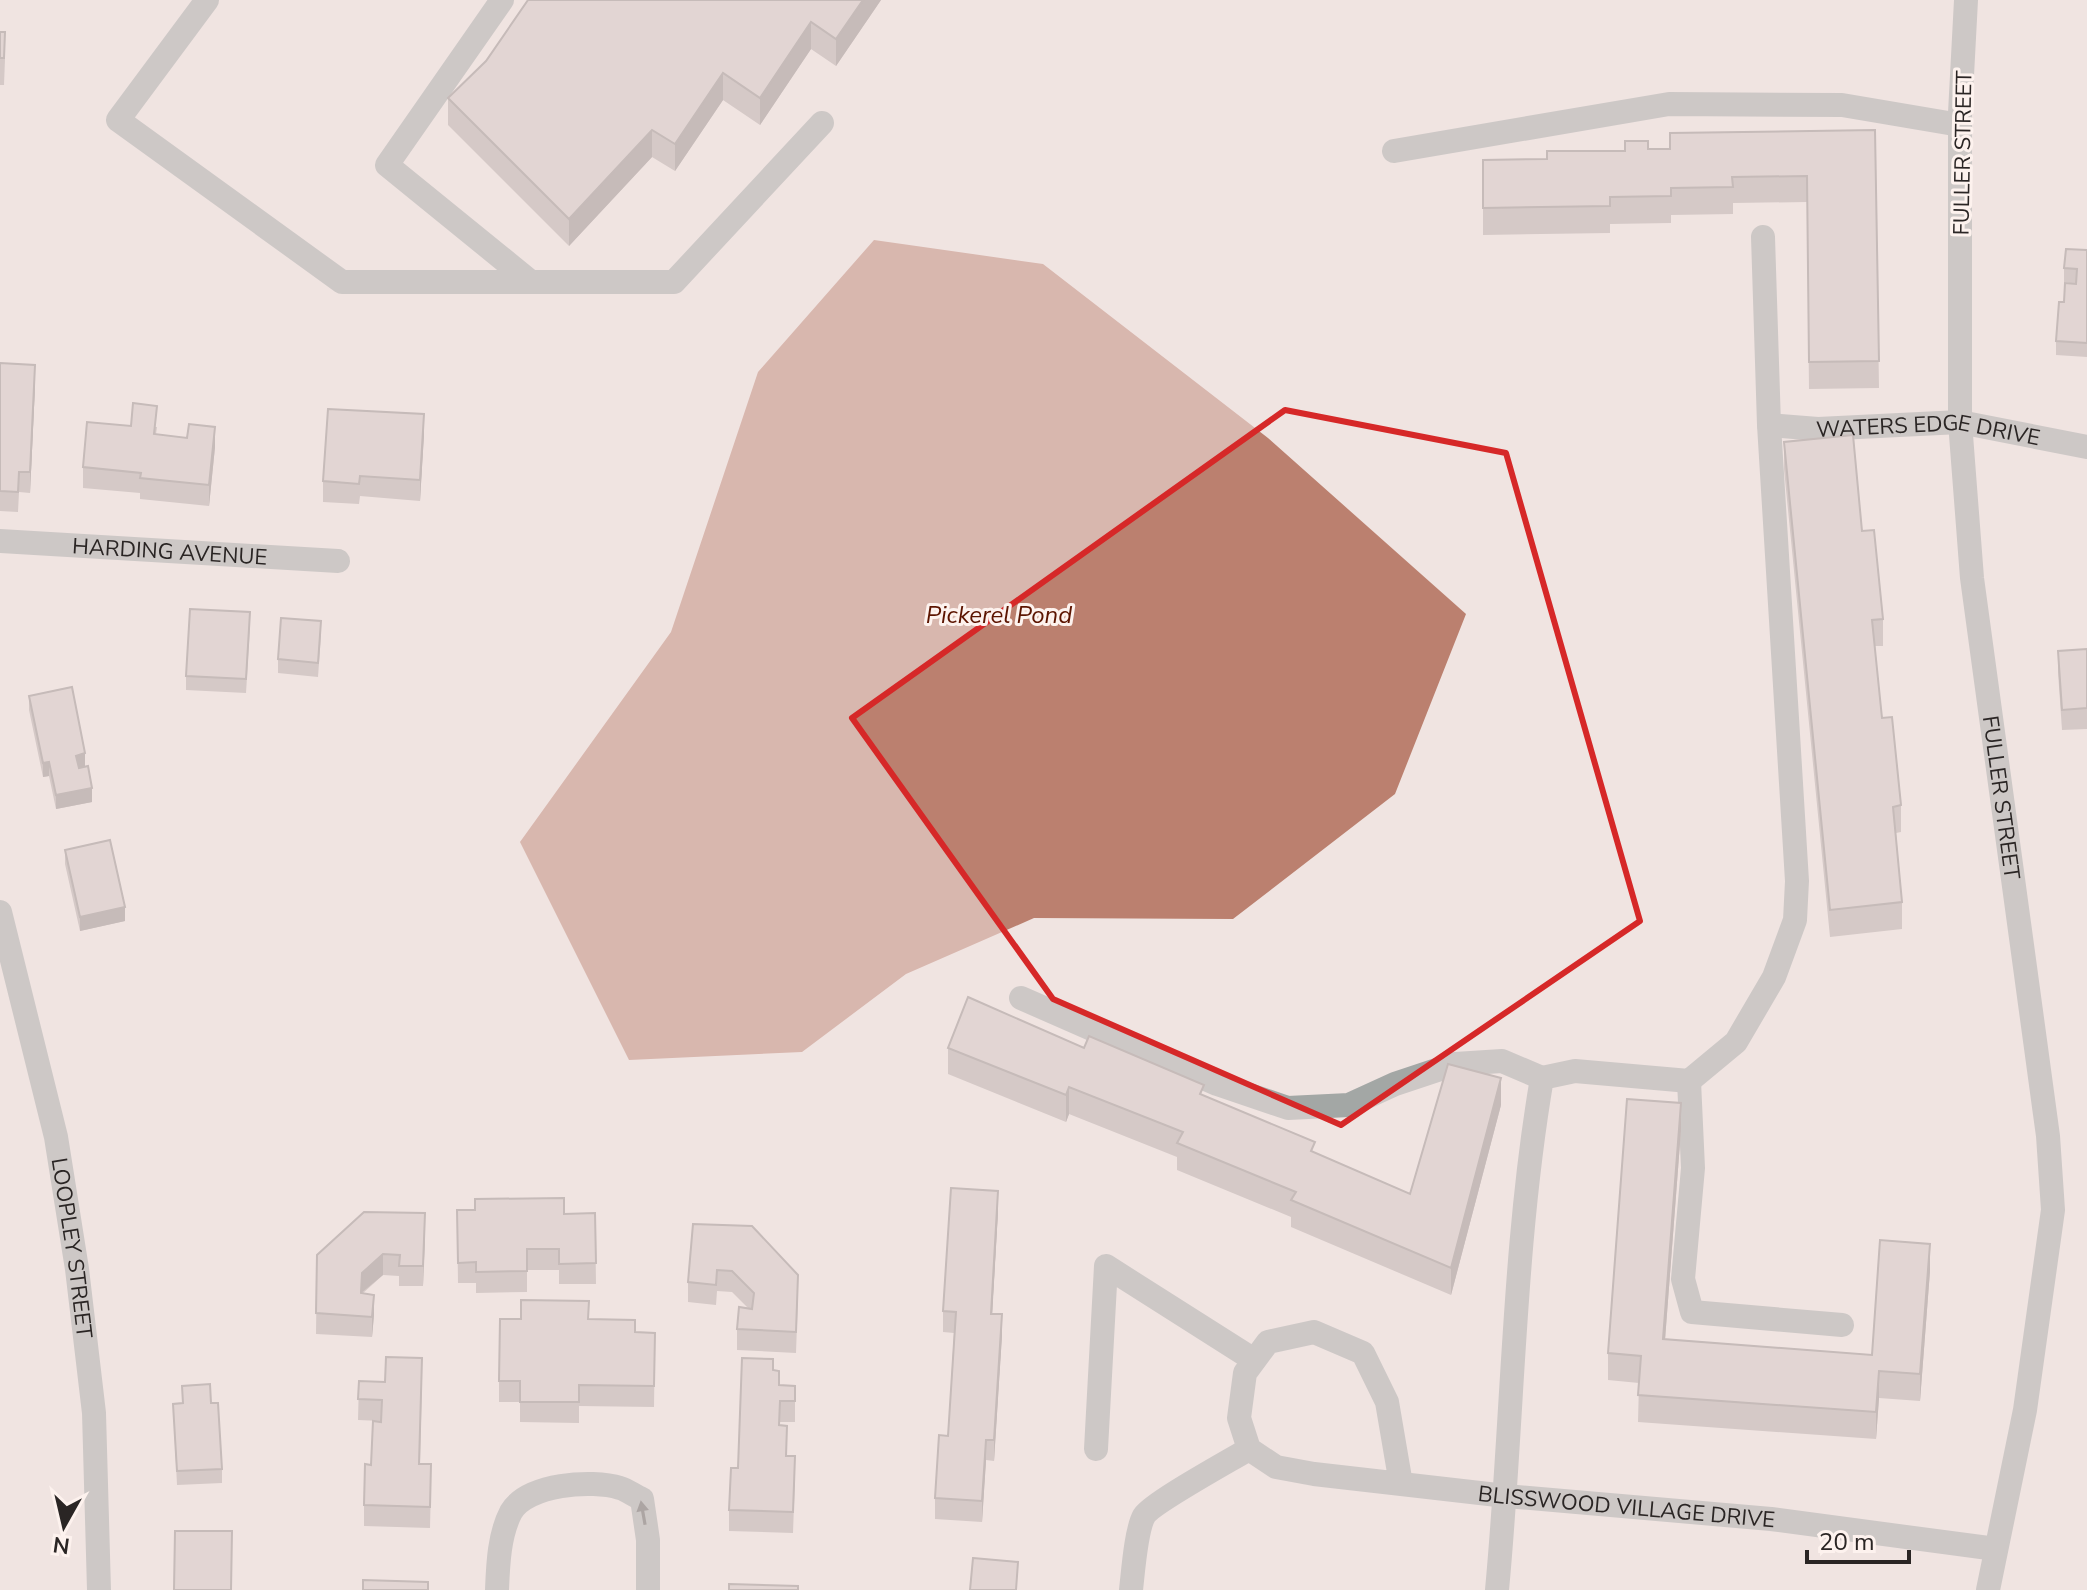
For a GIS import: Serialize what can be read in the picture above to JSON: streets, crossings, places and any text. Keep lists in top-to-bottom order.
{
  "streets": {
    "street": [
      "FULLER STREET",
      "WATERS EDGE DRIVE",
      "HARDING AVENUE",
      "LOOPLEY STREET",
      "BLISSWOOD VILLAGE DRIVE"
    ]
  },
  "crossings": [
    ["FULLER STREET", "WATERS EDGE DRIVE"],
    ["FULLER STREET", "BLISSWOOD VILLAGE DRIVE"]
  ],
  "water": ["Pickerel Pond"],
  "scale_bar": "20 m",
  "north": "bottom"
}
